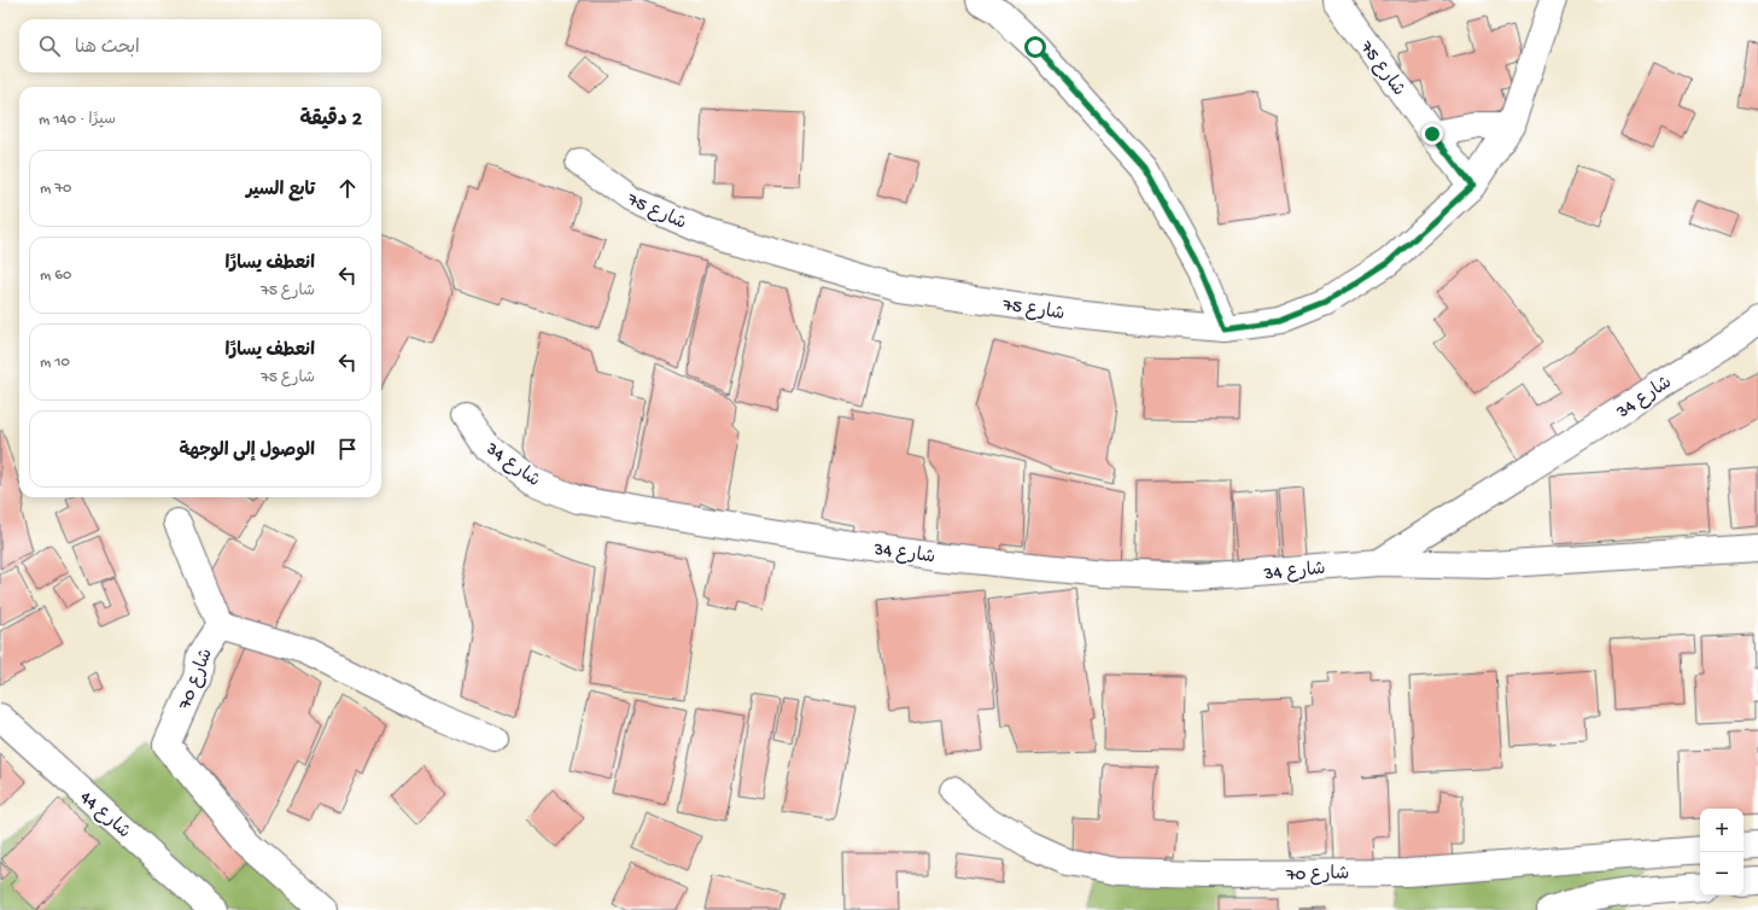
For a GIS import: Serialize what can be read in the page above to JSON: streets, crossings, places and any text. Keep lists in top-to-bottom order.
{
  "streets": {
    "street": [
      "شارع 75",
      "شارع 34",
      "شارع 70",
      "شارع 44"
    ]
  },
  "page": {
    "search": "ابحث هنا",
    "heading": ["2 دقيقة", "سيرًا · 140 m"],
    "list": [
      ["تابع السير", "70 m"],
      ["انعطف يسارًا", "شارع 75", "60 m"],
      ["انعطف يسارًا", "شارع 75", "10 m"],
      "الوصول إلى الوجهة"
    ],
    "map_buttons": ["+", "−"]
  }
}
